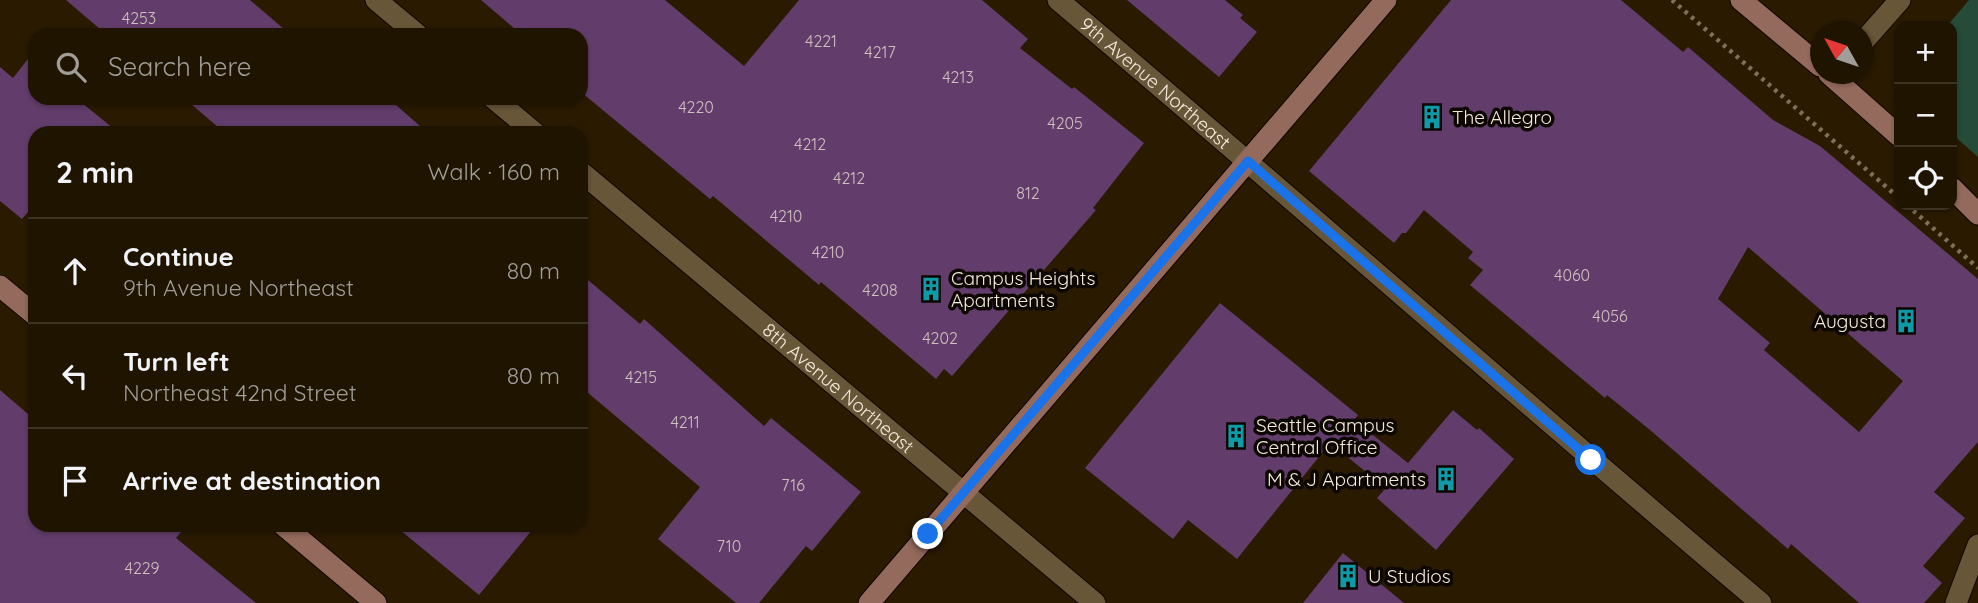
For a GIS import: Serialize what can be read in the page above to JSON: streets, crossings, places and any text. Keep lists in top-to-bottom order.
{
  "streets": {
    "street": ["9th Avenue Northeast", "8th Avenue Northeast"]
  },
  "places": {
    "building": [
      "The Allegro",
      "Campus Heights Apartments",
      "Augusta",
      "Seattle Campus Central Office",
      "M & J Apartments",
      "U Studios"
    ]
  },
  "house_numbers": [
    "4253",
    "4221",
    "4217",
    "4213",
    "4220",
    "4205",
    "4212",
    "4212",
    "812",
    "4210",
    "4210",
    "4060",
    "4208",
    "4056",
    "4202",
    "4215",
    "4211",
    "716",
    "710",
    "4229"
  ],
  "north": "top left",
  "page": {
    "map_buttons": ["+", "−"],
    "search": "Search here",
    "heading": ["2 min", "Walk · 160 m"],
    "list": [
      ["Continue", "9th Avenue Northeast", "80 m"],
      ["Turn left", "Northeast 42nd Street", "80 m"],
      "Arrive at destination"
    ]
  }
}
